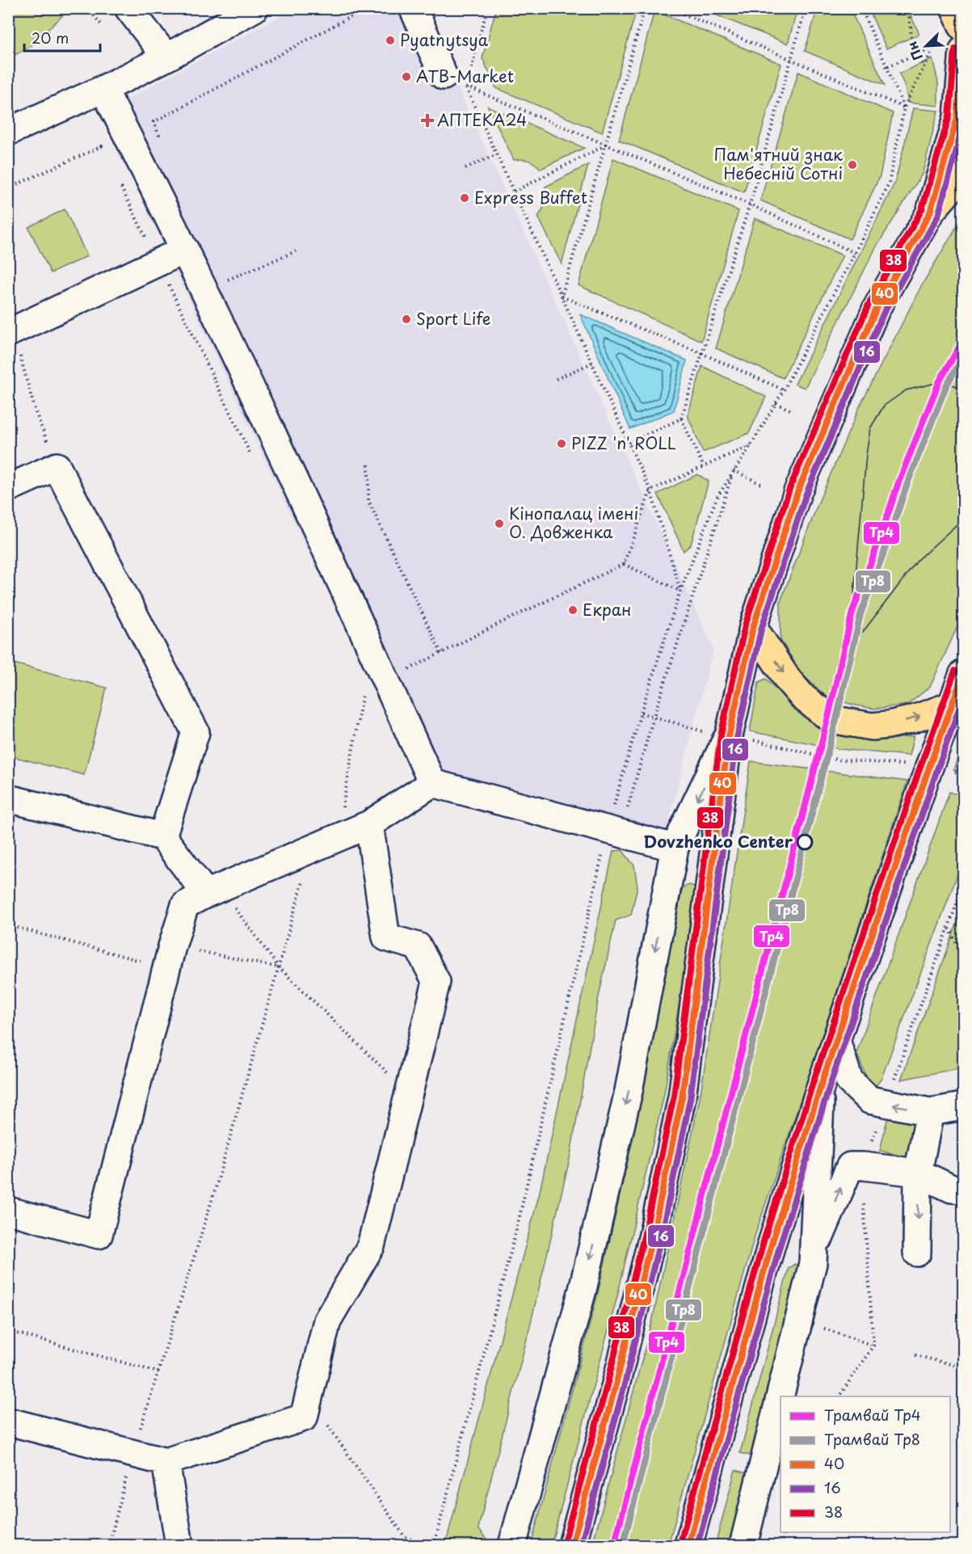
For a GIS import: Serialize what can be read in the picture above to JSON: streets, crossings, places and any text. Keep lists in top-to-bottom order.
{
  "places": {
    "other": [
      "Pyatnytsya",
      "ATB-Market",
      "Пам'ятний знак Небесній Сотні",
      "Express Buffet",
      "Sport Life",
      "PIZZ 'n' ROLL",
      "Кінопалац імені О. Довженка",
      "Екран",
      "Dovzhenko Center"
    ],
    "health": ["АПТЕКА24"]
  },
  "lines": [
    "transit line 38",
    "transit line 40",
    "transit line 16",
    "tram line Тр4",
    "tram line Тр8"
  ],
  "legend": [
    "Трамвай Тр4",
    "Трамвай Тр8",
    "40",
    "16",
    "38"
  ],
  "scale_bar": "20 m",
  "north": "bottom left"
}
